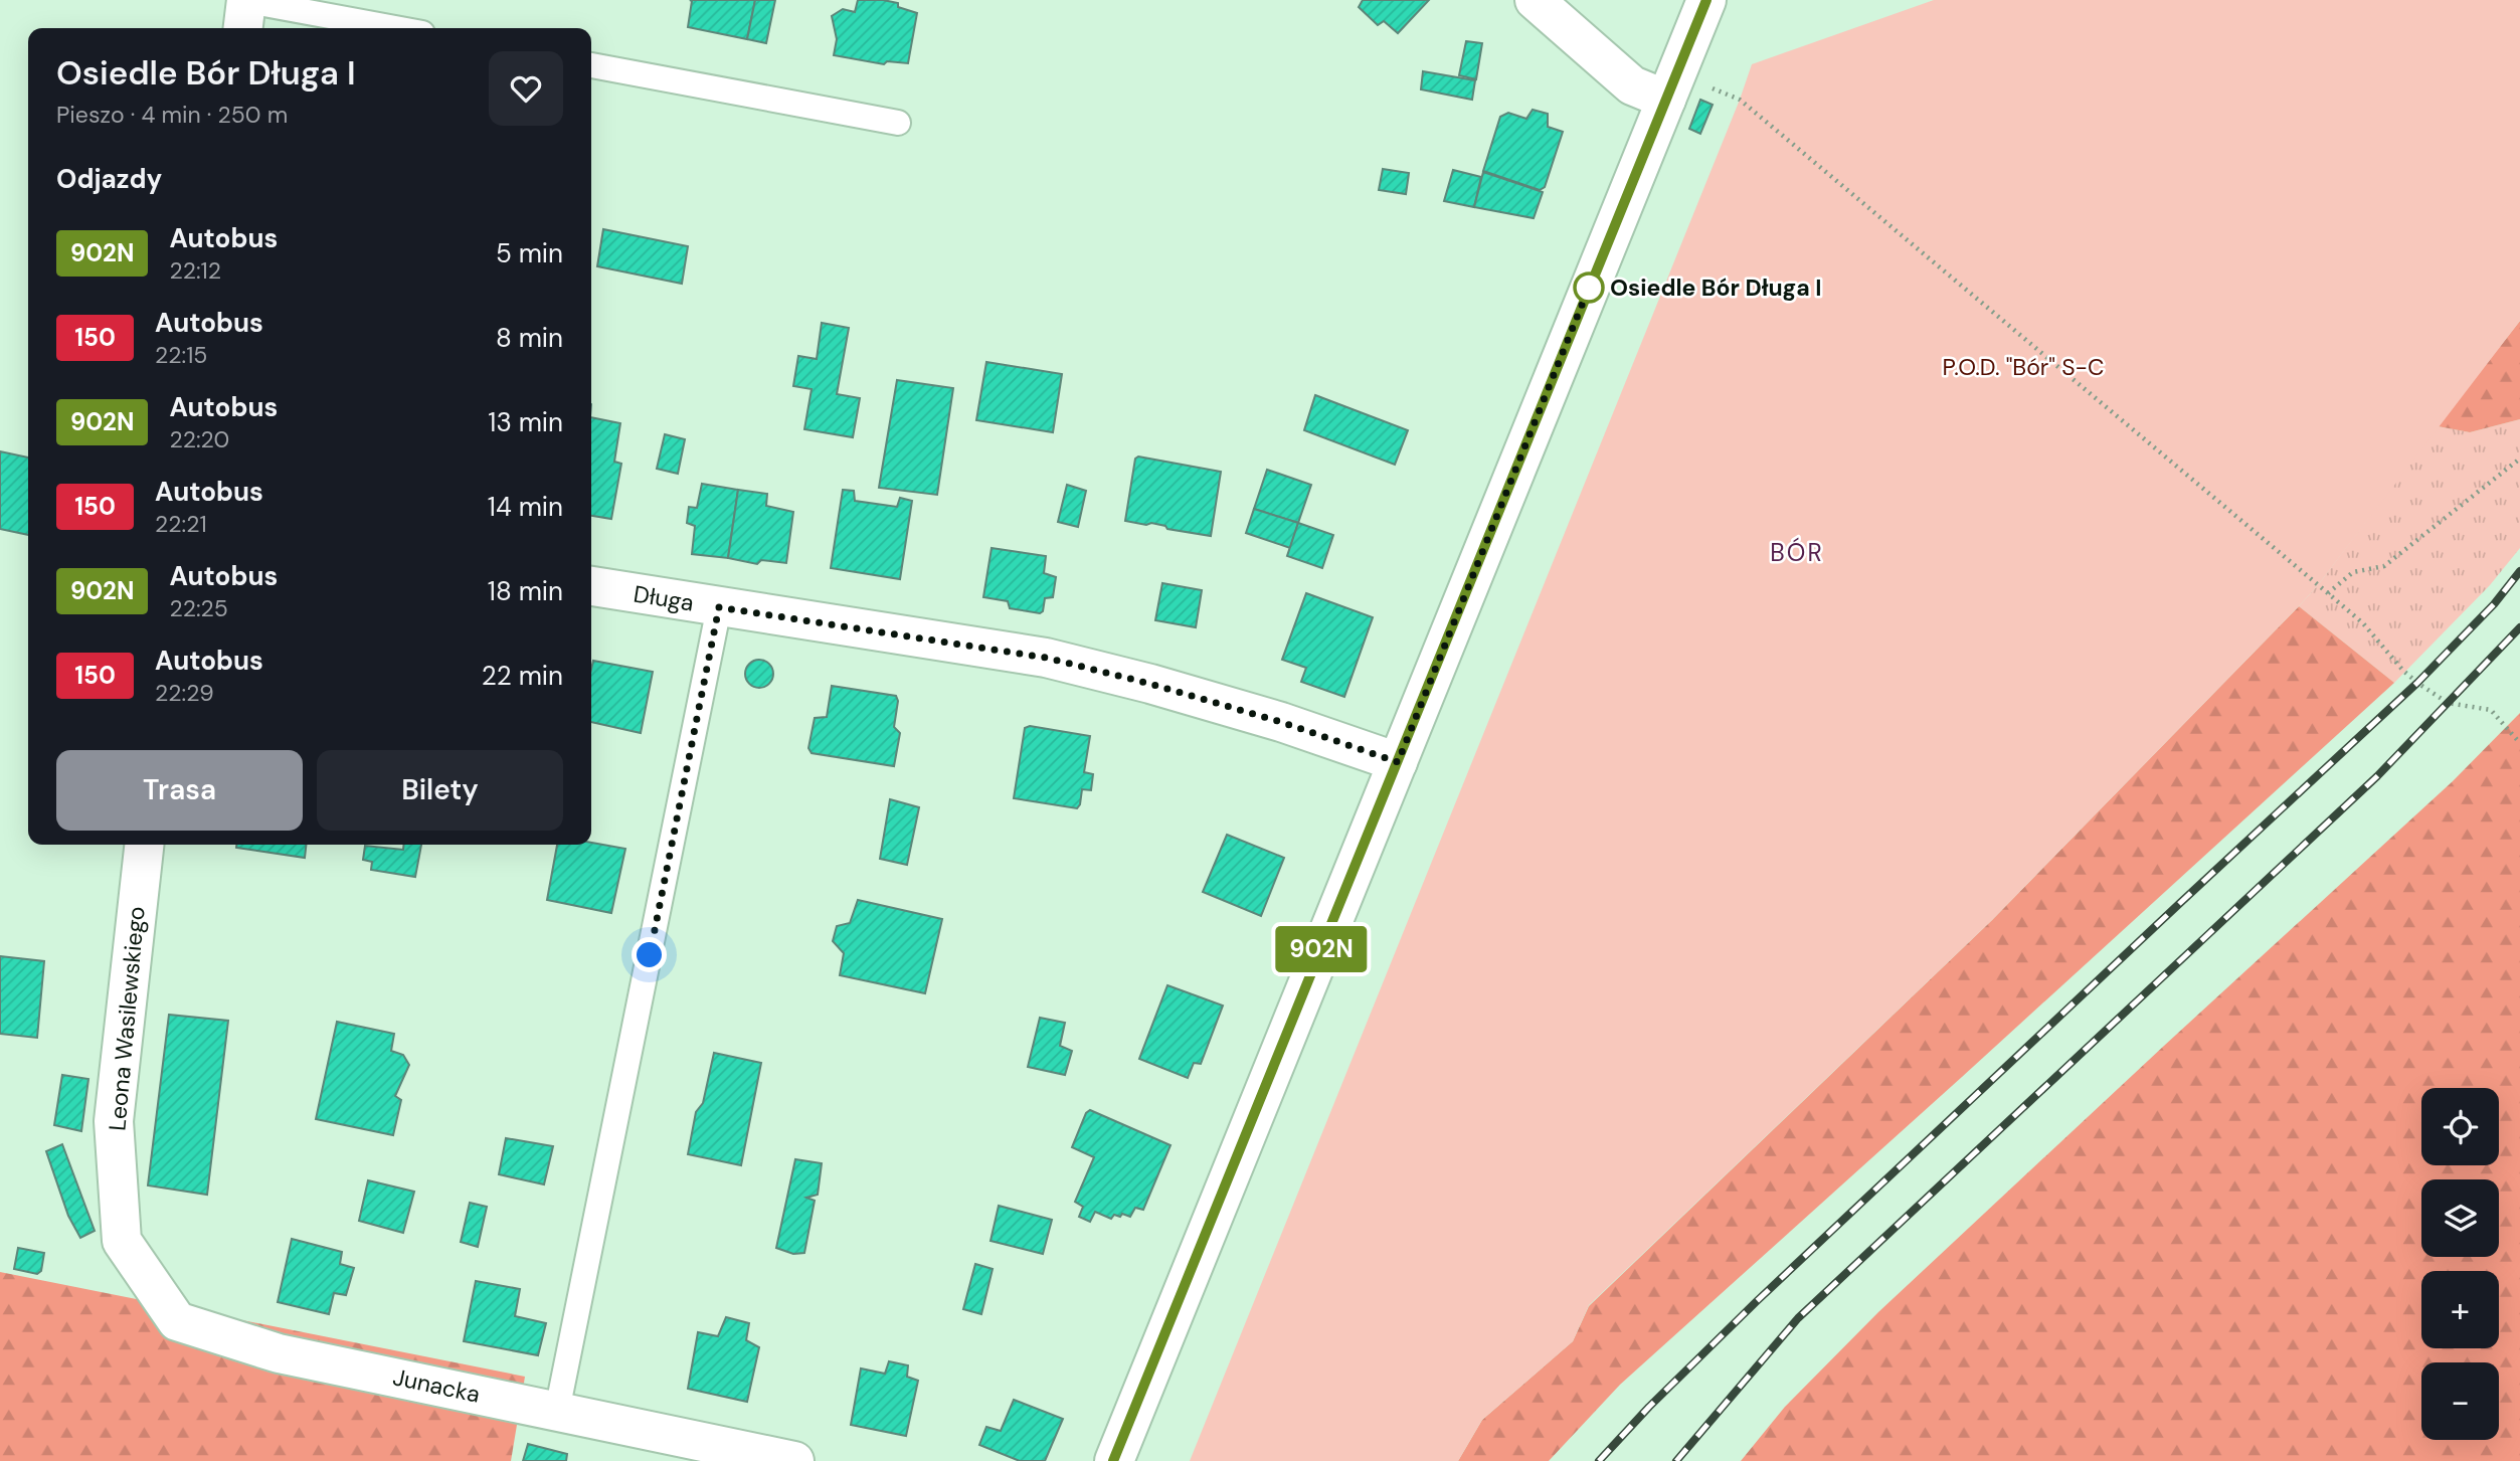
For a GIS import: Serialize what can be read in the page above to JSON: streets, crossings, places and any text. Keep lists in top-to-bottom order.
{
  "streets": {
    "street": ["Długa", "Leona Wasilewskiego", "Junacka"]
  },
  "crossings": [
    ["Leona Wasilewskiego", "Junacka"]
  ],
  "districts": ["BÓR"],
  "parks": ["P.O.D. \"Bór\" S-C"],
  "places": ["Osiedle Bór Długa I"],
  "lines": ["bus line 902N"],
  "page": {
    "on_map": "902N",
    "heading": [
      ["Osiedle Bór Długa I", "Pieszo · 4 min · 250 m"],
      "Odjazdy"
    ],
    "list": [
      {
        "mark": "902N",
        "name": "Autobus",
        "note": "22:12",
        "value": "5 min"
      },
      {
        "mark": "150",
        "name": "Autobus",
        "note": "22:15",
        "value": "8 min"
      },
      {
        "mark": "902N",
        "name": "Autobus",
        "note": "22:20",
        "value": "13 min"
      },
      {
        "mark": "150",
        "name": "Autobus",
        "note": "22:21",
        "value": "14 min"
      },
      {
        "mark": "902N",
        "name": "Autobus",
        "note": "22:25",
        "value": "18 min"
      },
      {
        "mark": "150",
        "name": "Autobus",
        "note": "22:29",
        "value": "22 min"
      }
    ],
    "buttons": ["Trasa", "Bilety"],
    "map_buttons": ["+", "−"]
  }
}
